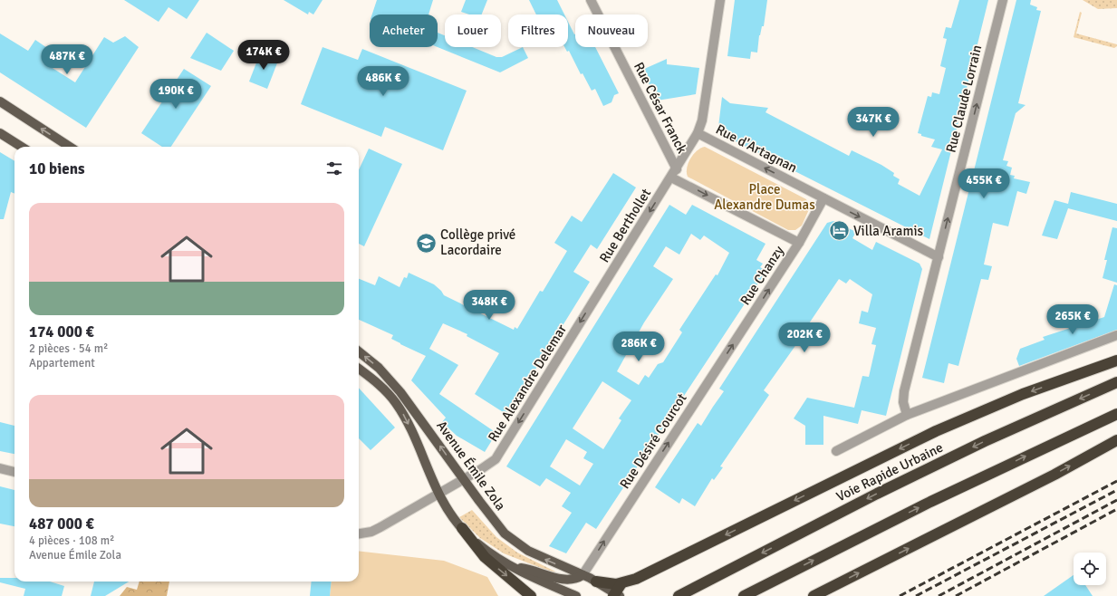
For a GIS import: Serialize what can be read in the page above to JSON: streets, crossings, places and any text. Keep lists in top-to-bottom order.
{
  "streets": {
    "highway": ["Voie Rapide Urbaine"],
    "main road": ["Avenue Émile Zola"],
    "street": [
      "Rue Claude Lorrain",
      "Rue César Franck",
      "Rue d'Artagnan",
      "Rue Berthollet",
      "Rue Chanzy",
      "Rue Alexandre Delemar",
      "Rue Désiré Courcot"
    ]
  },
  "crossings": [
    ["Rue Claude Lorrain", "Rue d'Artagnan"],
    ["Rue Berthollet", "Rue Alexandre Delemar"],
    ["Rue Chanzy", "Rue Désiré Courcot"],
    ["Rue Alexandre Delemar", "Avenue Émile Zola"],
    ["Rue Désiré Courcot", "Avenue Émile Zola"]
  ],
  "one_way": [
    "Rue Claude Lorrain",
    "Rue Berthollet",
    "Rue Chanzy",
    "Rue Alexandre Delemar",
    "Rue Désiré Courcot"
  ],
  "parks": ["Place Alexandre Dumas"],
  "places": {
    "hotel": ["Villa Aramis"],
    "school or university": ["Collège privé Lacordaire"]
  },
  "page": {
    "chip": [
      "Acheter",
      "Louer",
      "Filtres",
      "Nouveau"
    ],
    "price": [
      "174K €",
      "487K €",
      "486K €",
      "190K €",
      "347K €",
      "455K €",
      "348K €",
      "265K €",
      "202K €",
      "286K €"
    ],
    "heading": "10 biens",
    "list": [
      {
        "name": "174 000 €",
        "note": "2 pièces · 54 m² · Appartement"
      },
      {
        "name": "487 000 €",
        "note": "4 pièces · 108 m² · Avenue Émile Zola"
      }
    ]
  }
}
